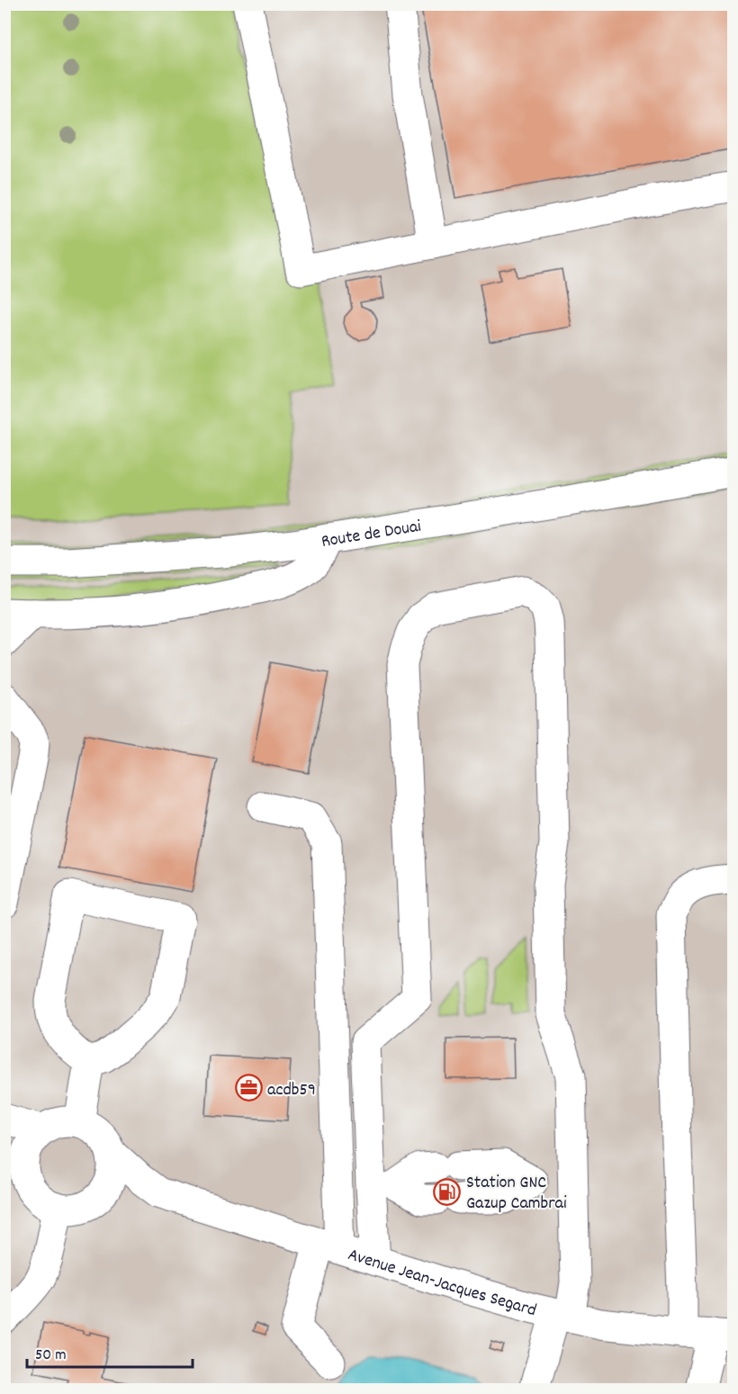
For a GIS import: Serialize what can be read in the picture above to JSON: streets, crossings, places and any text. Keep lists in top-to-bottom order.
{
  "streets": {
    "street": ["Route de Douai", "Avenue Jean-Jacques Segard"]
  },
  "places": {
    "office": ["acdb59"],
    "fuel station": ["Station GNC Gazup Cambrai"]
  },
  "scale_bar": "50 m"
}
